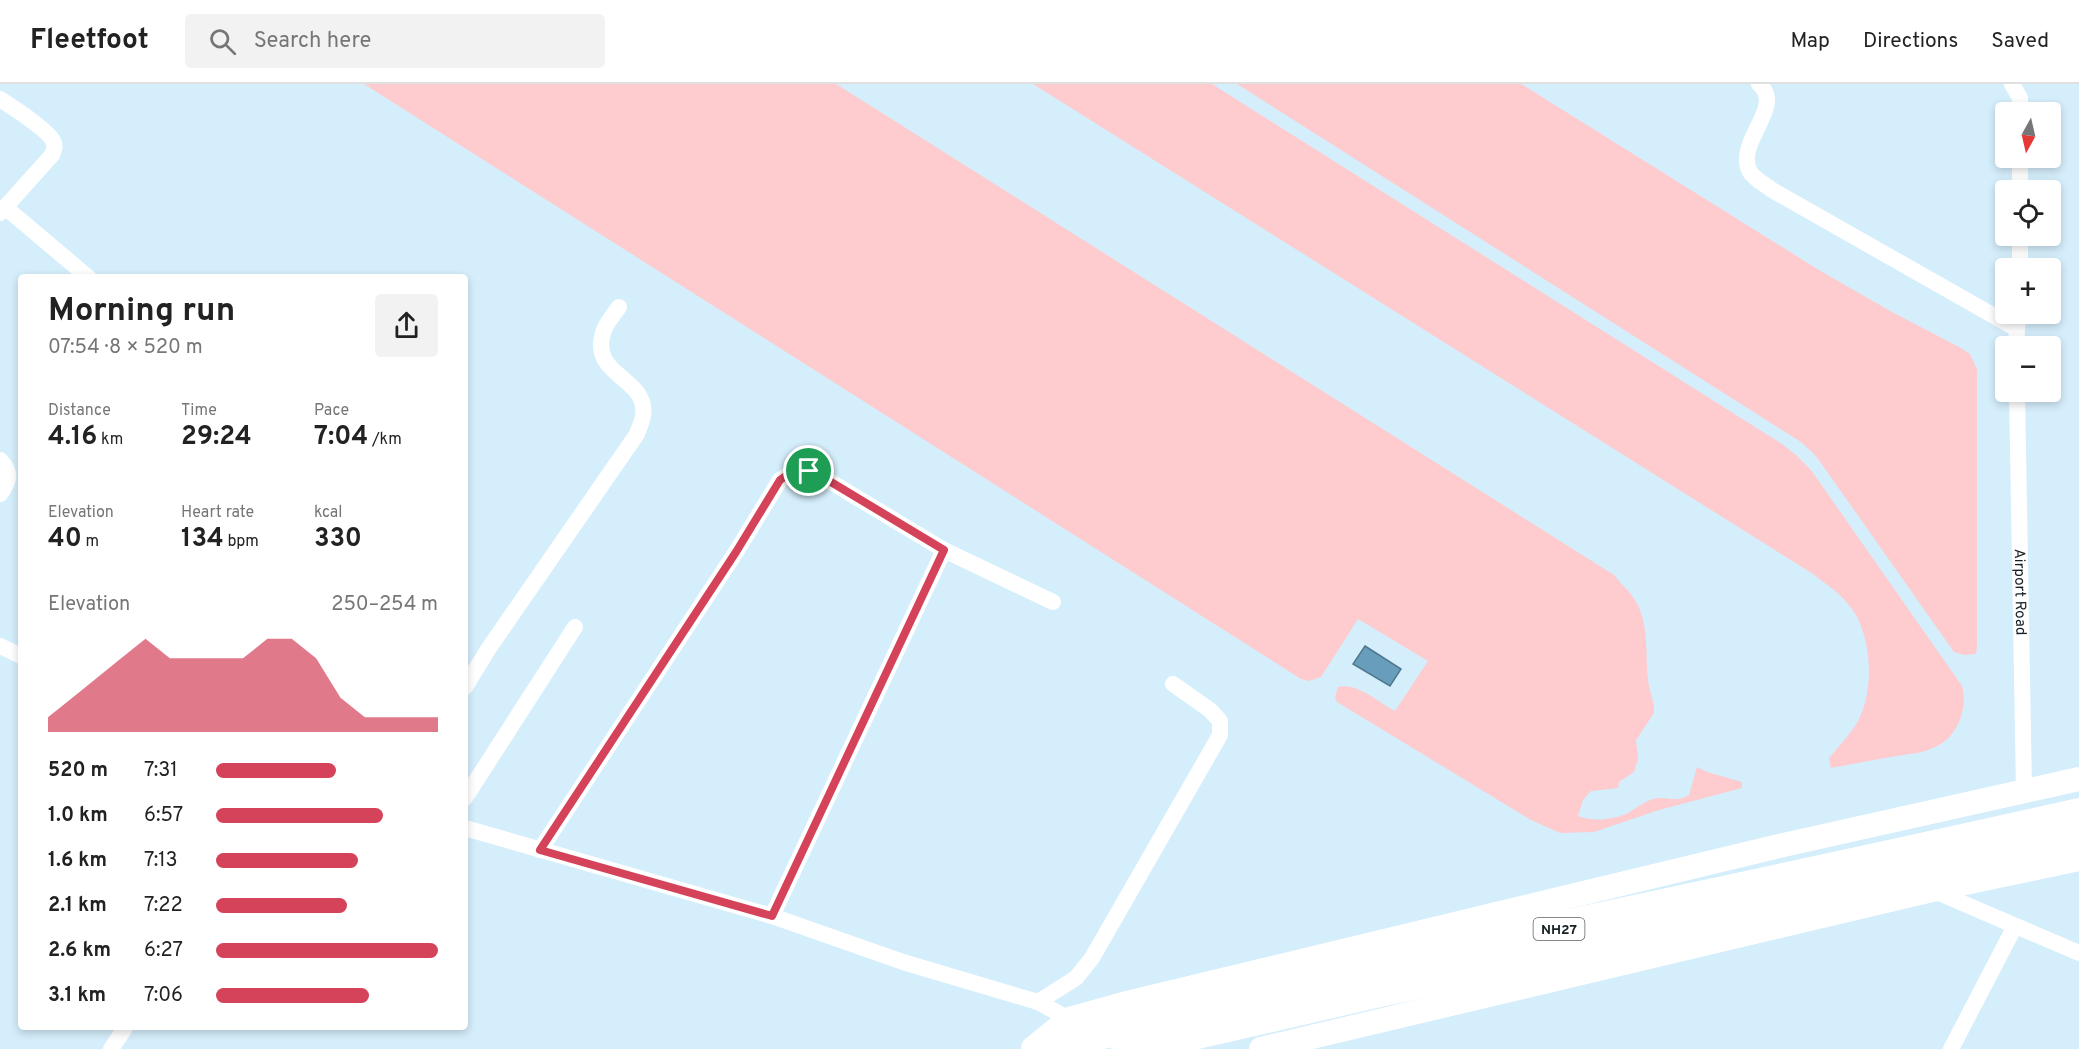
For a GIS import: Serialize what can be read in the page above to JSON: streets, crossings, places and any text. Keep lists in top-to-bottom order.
{
  "streets": {
    "highway": ["NH27"],
    "street": ["Airport Road"]
  },
  "north": "bottom",
  "page": {
    "header": "Fleetfoot",
    "search": "Search here",
    "nav": ["Map", "Directions", "Saved"],
    "map_buttons": ["+", "−"],
    "heading": ["Morning run", "07:54 · 8 × 520 m"],
    "stats": [
      ["Distance", "4.16 km"],
      ["Time", "29:24"],
      ["Pace", "7:04 /km"],
      ["Elevation", "40 m"],
      ["Heart rate", "134 bpm"],
      ["kcal", "330"]
    ],
    "chart": ["Elevation", "250–254 m"],
    "list": [
      {
        "name": "520 m",
        "note": "7:31"
      },
      {
        "name": "1.0 km",
        "note": "6:57"
      },
      {
        "name": "1.6 km",
        "note": "7:13"
      },
      {
        "name": "2.1 km",
        "note": "7:22"
      },
      {
        "name": "2.6 km",
        "note": "6:27"
      },
      {
        "name": "3.1 km",
        "note": "7:06"
      }
    ]
  }
}
